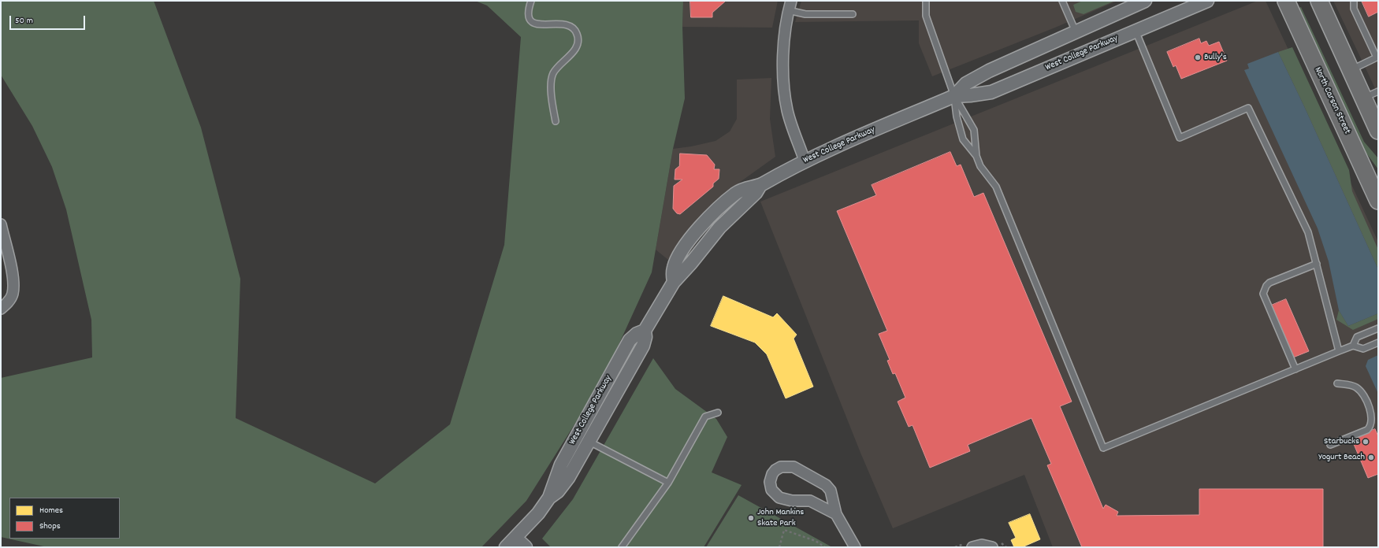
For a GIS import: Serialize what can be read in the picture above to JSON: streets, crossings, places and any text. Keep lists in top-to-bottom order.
{
  "streets": {
    "main road": ["North Carson Street"],
    "street": ["West College Parkway"]
  },
  "places": [
    "Bully's",
    "Starbucks",
    "Yogurt Beach",
    "John Mankins Skate Park"
  ],
  "legend": ["Homes", "Shops"],
  "scale_bar": "50 m"
}
